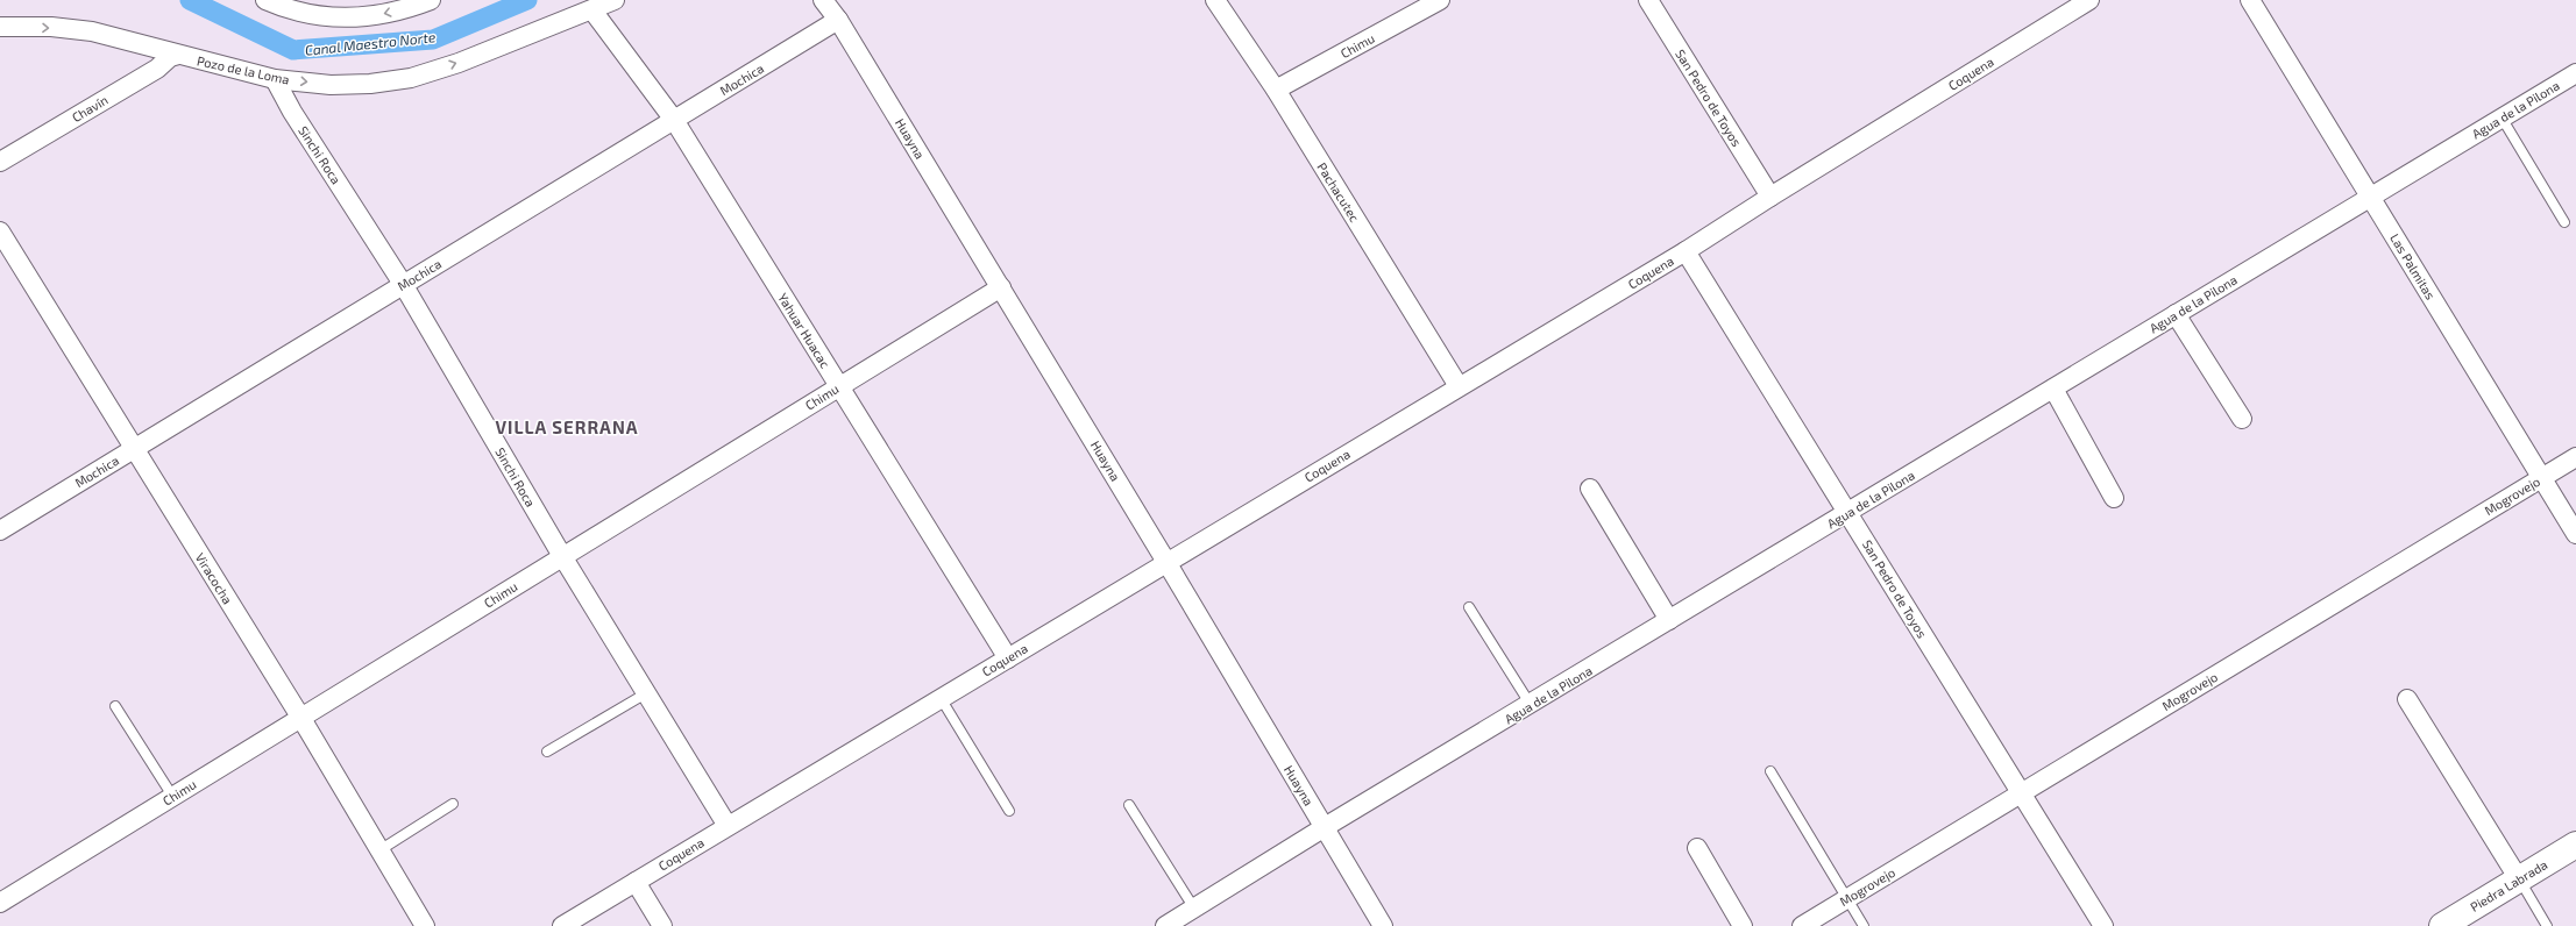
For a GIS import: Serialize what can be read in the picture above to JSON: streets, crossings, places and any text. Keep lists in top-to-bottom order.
{
  "streets": {
    "main road": ["Piedra Labrada"],
    "street": [
      "Chimu",
      "Pozo de la Loma",
      "Coquena",
      "Mochica",
      "San Pedro de Toyos",
      "Chavín",
      "Agua de la Pilona",
      "Huayna",
      "Sinchi Roca",
      "Pachacutec",
      "Las Palmitas",
      "Yahuar Huacac",
      "Mogrovejo",
      "Viracocha"
    ]
  },
  "crossings": [
    ["Chimu", "Huayna"],
    ["Chimu", "Sinchi Roca"],
    ["Chimu", "Pachacutec"],
    ["Chimu", "Yahuar Huacac"],
    ["Chimu", "Viracocha"],
    ["Pozo de la Loma", "Chavín"],
    ["Pozo de la Loma", "Sinchi Roca"],
    ["Pozo de la Loma", "Yahuar Huacac"],
    ["Coquena", "San Pedro de Toyos"],
    ["Coquena", "Huayna"],
    ["Coquena", "Sinchi Roca"],
    ["Coquena", "Pachacutec"],
    ["Coquena", "Yahuar Huacac"],
    ["Mochica", "Huayna"],
    ["Mochica", "Sinchi Roca"],
    ["Mochica", "Yahuar Huacac"],
    ["Mochica", "Viracocha"],
    ["San Pedro de Toyos", "Agua de la Pilona"],
    ["San Pedro de Toyos", "Mogrovejo"],
    ["Agua de la Pilona", "Huayna"],
    ["Agua de la Pilona", "Las Palmitas"],
    ["Las Palmitas", "Mogrovejo"]
  ],
  "one_way": ["Pozo de la Loma"],
  "districts": ["VILLA SERRANA"],
  "water": ["Canal Maestro Norte"]
}
